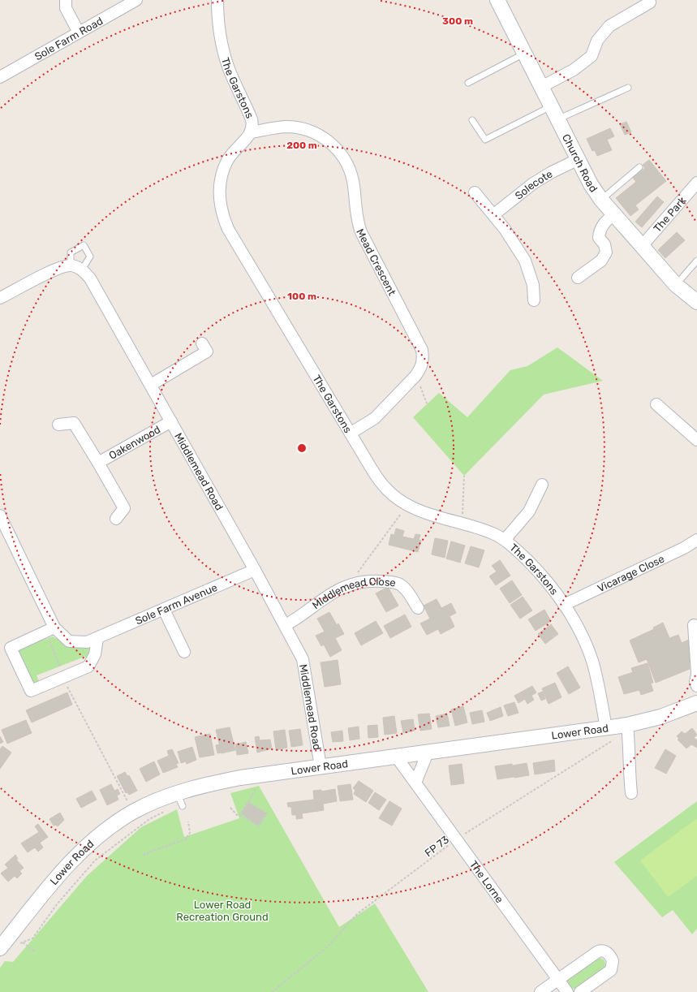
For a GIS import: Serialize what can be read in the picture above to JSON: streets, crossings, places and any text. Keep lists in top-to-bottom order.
{
  "streets": {
    "street": [
      "Sole Farm Road",
      "The Garstons",
      "Church Road",
      "Solecote",
      "The Park",
      "Mead Crescent",
      "Oakenwood",
      "Middlemead Road",
      "Vicarage Close",
      "Middlemead Close",
      "Sole Farm Avenue",
      "Lower Road",
      "The Lorne"
    ],
    "path": ["FP 73"]
  },
  "crossings": [
    ["The Garstons", "Mead Crescent"],
    ["The Garstons", "Vicarage Close"],
    ["The Garstons", "Lower Road"],
    ["The Garstons", "FP 73"],
    ["Church Road", "Solecote"],
    ["Church Road", "The Park"],
    ["Oakenwood", "Middlemead Road"],
    ["Middlemead Road", "Middlemead Close"],
    ["Middlemead Road", "Sole Farm Avenue"],
    ["Middlemead Road", "Lower Road"],
    ["Lower Road", "FP 73"],
    ["Lower Road", "The Lorne"],
    ["FP 73", "The Lorne"]
  ],
  "parks": ["Lower Road Recreation Ground"],
  "rings": ["300 m", "200 m", "100 m"]
}
